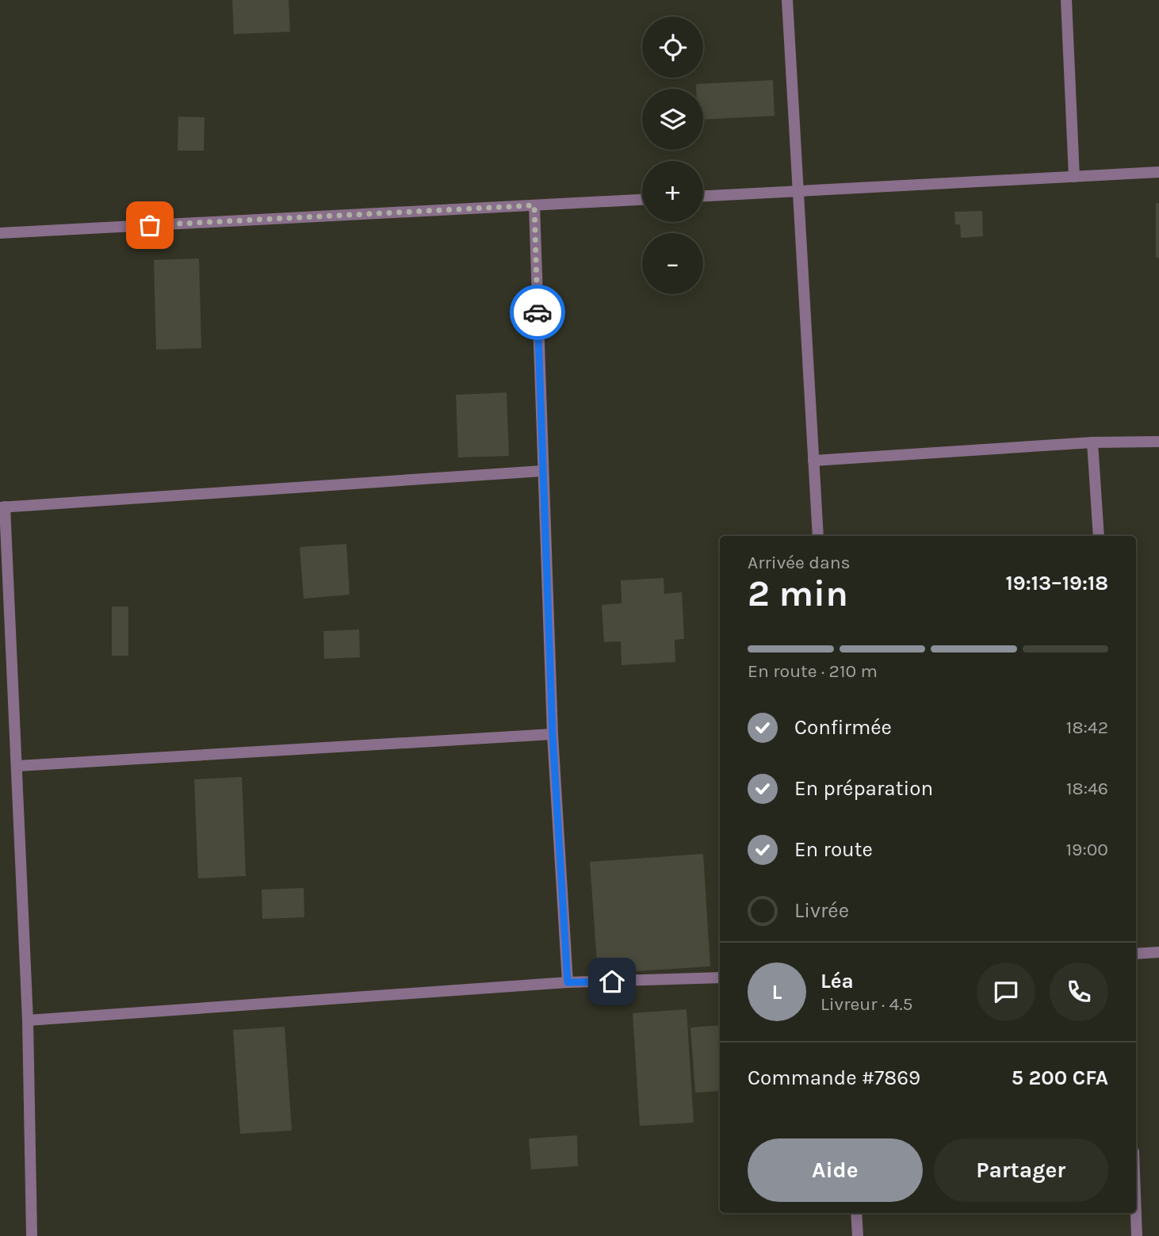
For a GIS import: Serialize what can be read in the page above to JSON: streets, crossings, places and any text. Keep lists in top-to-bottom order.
{
  "page": {
    "map_buttons": ["+", "−"],
    "heading": ["2 min", "Arrivée dans", "19:13–19:18"],
    "panel": [
      "Léa",
      "Livreur · 4.5",
      "Commande #7869",
      "5 200 CFA"
    ],
    "bar": "En route · 210 m",
    "list": [
      ["Confirmée", "18:42"],
      ["En préparation", "18:46"],
      ["En route", "19:00"],
      "Livrée"
    ],
    "round": "L",
    "buttons": ["Aide", "Partager"]
  }
}
